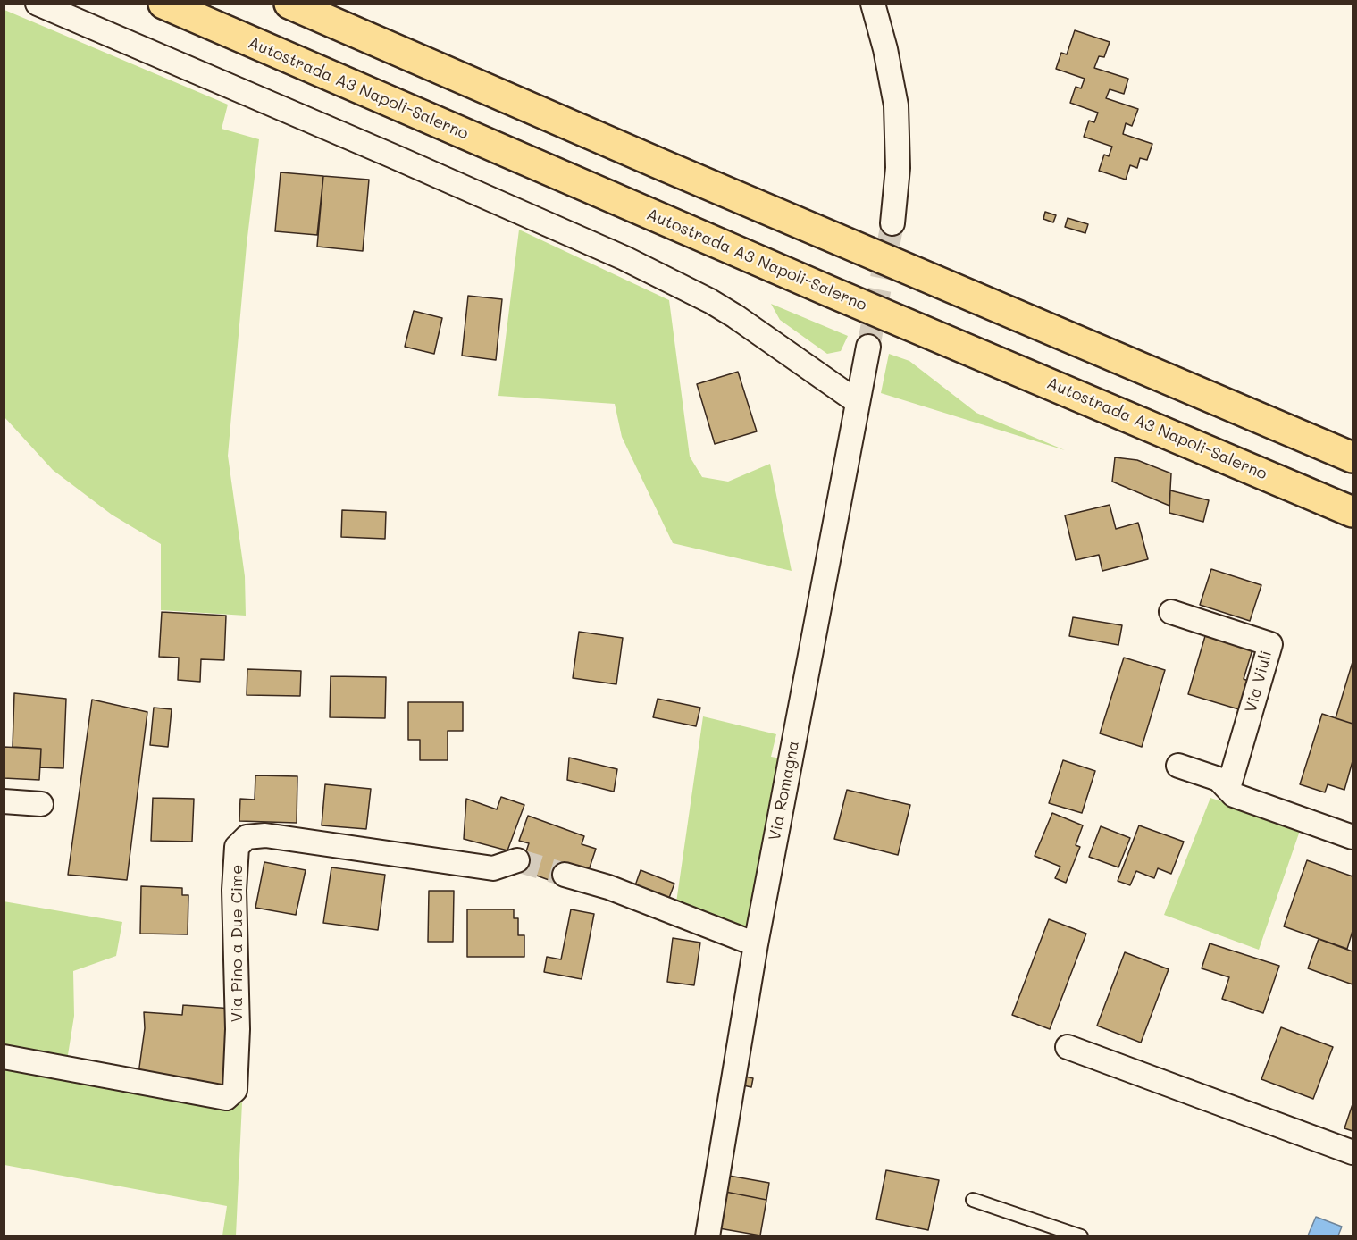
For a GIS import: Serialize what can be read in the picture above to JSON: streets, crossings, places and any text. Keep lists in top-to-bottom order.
{
  "streets": {
    "highway": ["Autostrada A3 Napoli-Salerno"],
    "street": ["Via Viuli", "Via Romagna", "Via Pino a Due Cime"]
  }
}
